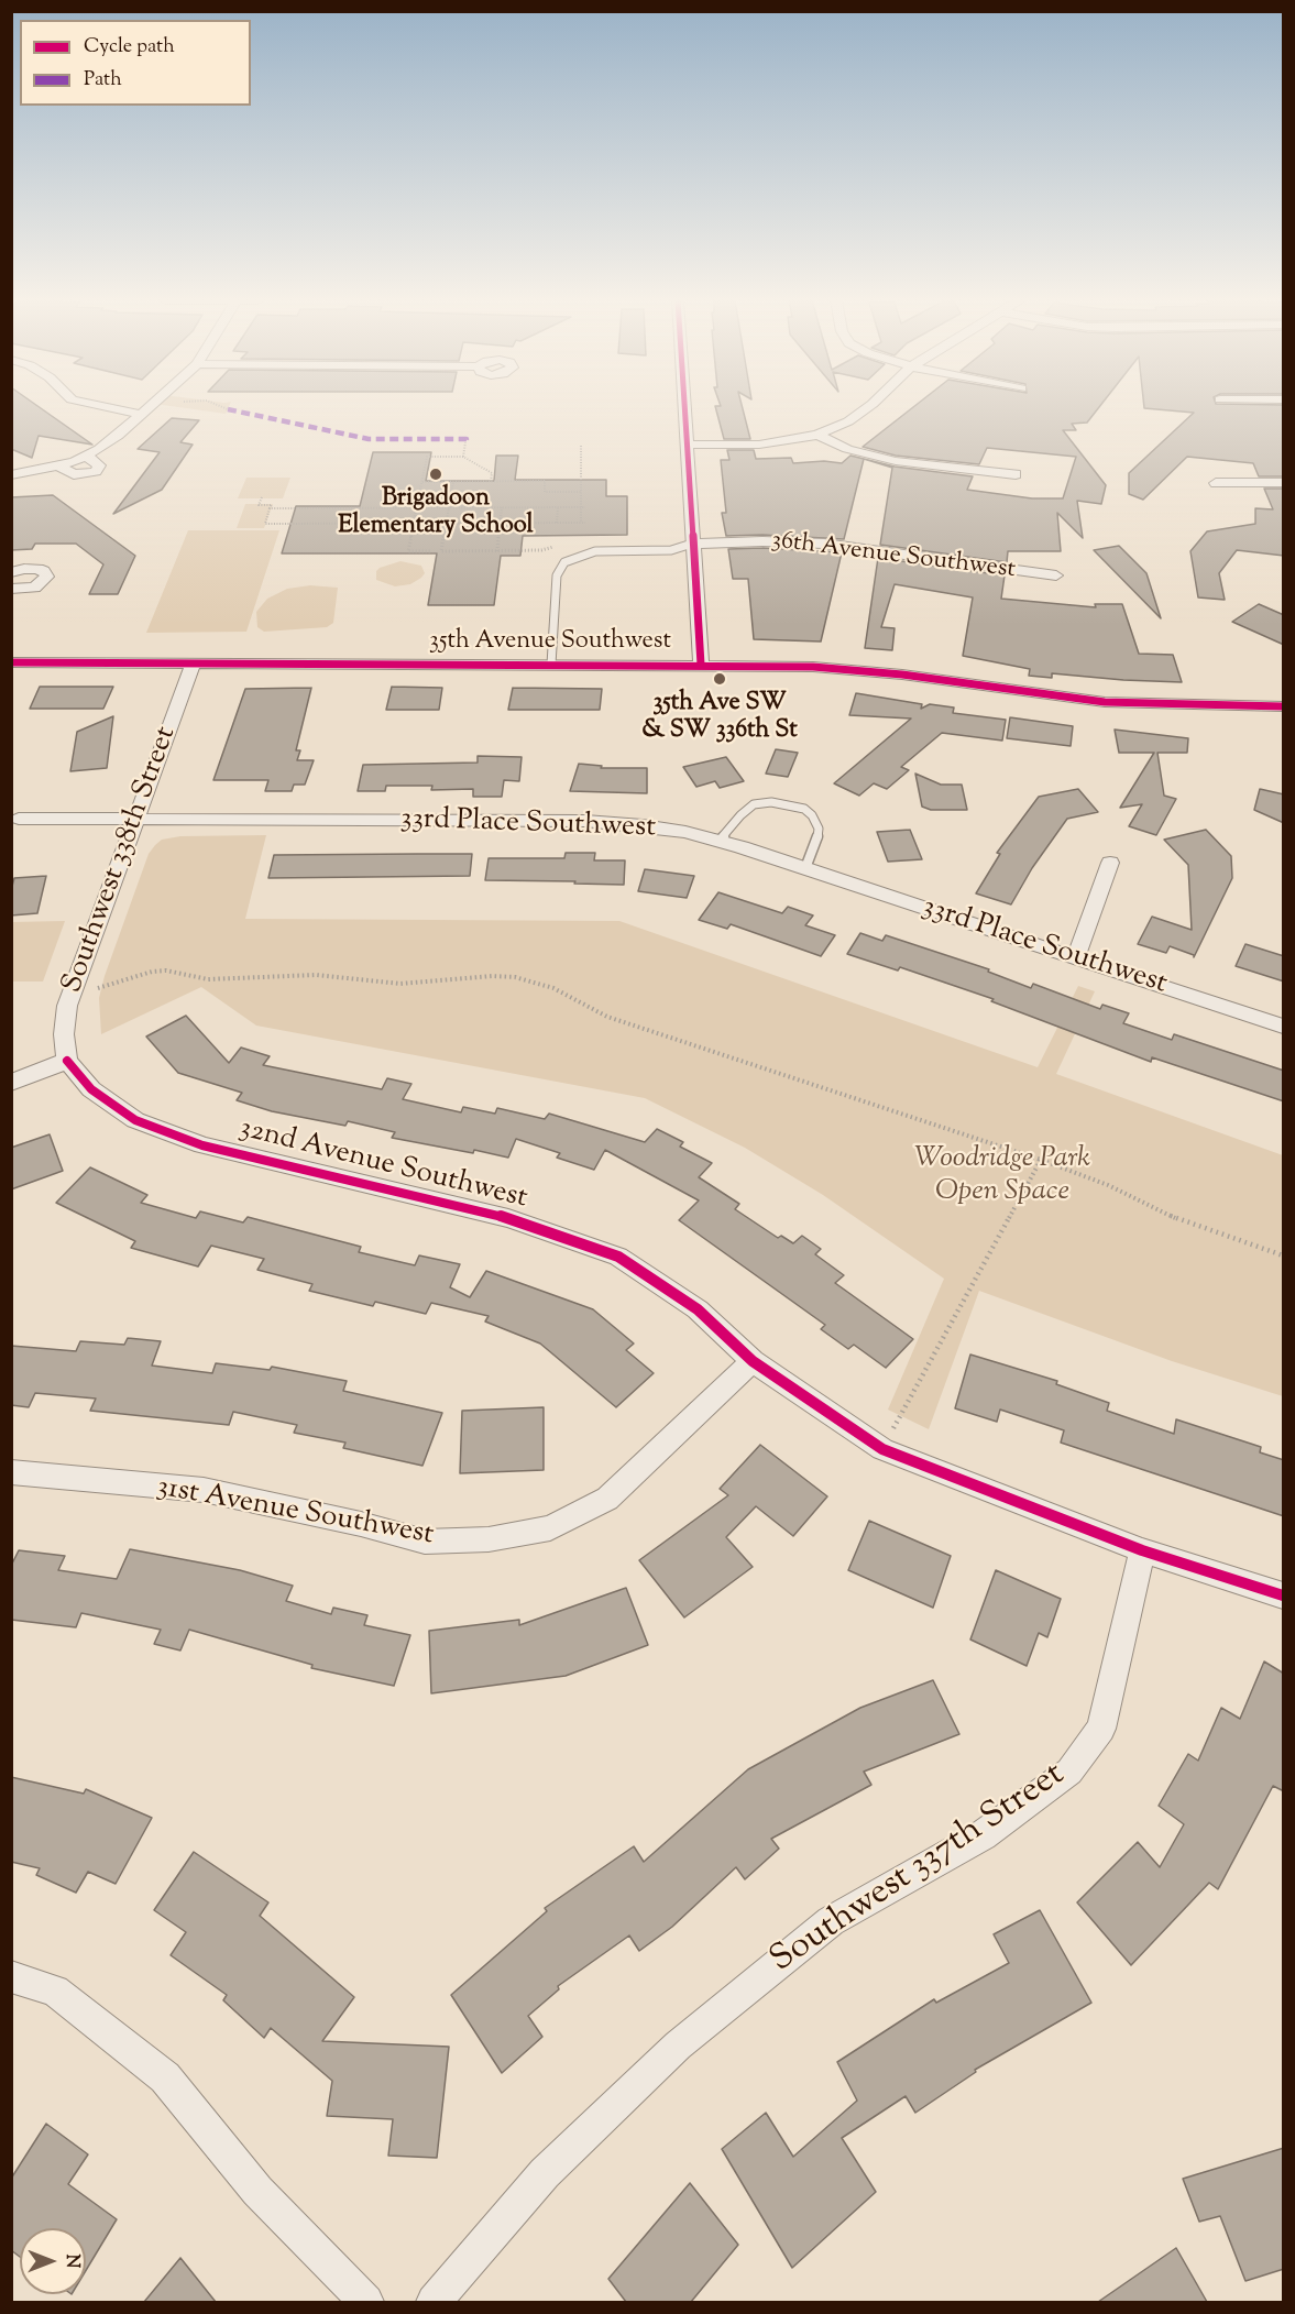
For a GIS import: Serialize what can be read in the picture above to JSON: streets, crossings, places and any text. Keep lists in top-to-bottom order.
{
  "streets": {
    "street": [
      "36th Avenue Southwest",
      "35th Avenue Southwest",
      "33rd Place Southwest",
      "Southwest 338th Street",
      "32nd Avenue Southwest",
      "31st Avenue Southwest",
      "Southwest 337th Street"
    ]
  },
  "crossings": [
    ["35th Avenue Southwest", "Southwest 338th Street"],
    ["33rd Place Southwest", "Southwest 338th Street"],
    ["Southwest 338th Street", "32nd Avenue Southwest"],
    ["32nd Avenue Southwest", "31st Avenue Southwest"],
    ["32nd Avenue Southwest", "Southwest 337th Street"]
  ],
  "parks": ["Woodridge Park Open Space"],
  "places": ["Brigadoon Elementary School", "35th Ave SW & SW 336th St"],
  "legend": ["Cycle path", "Path"],
  "north": "right"
}
